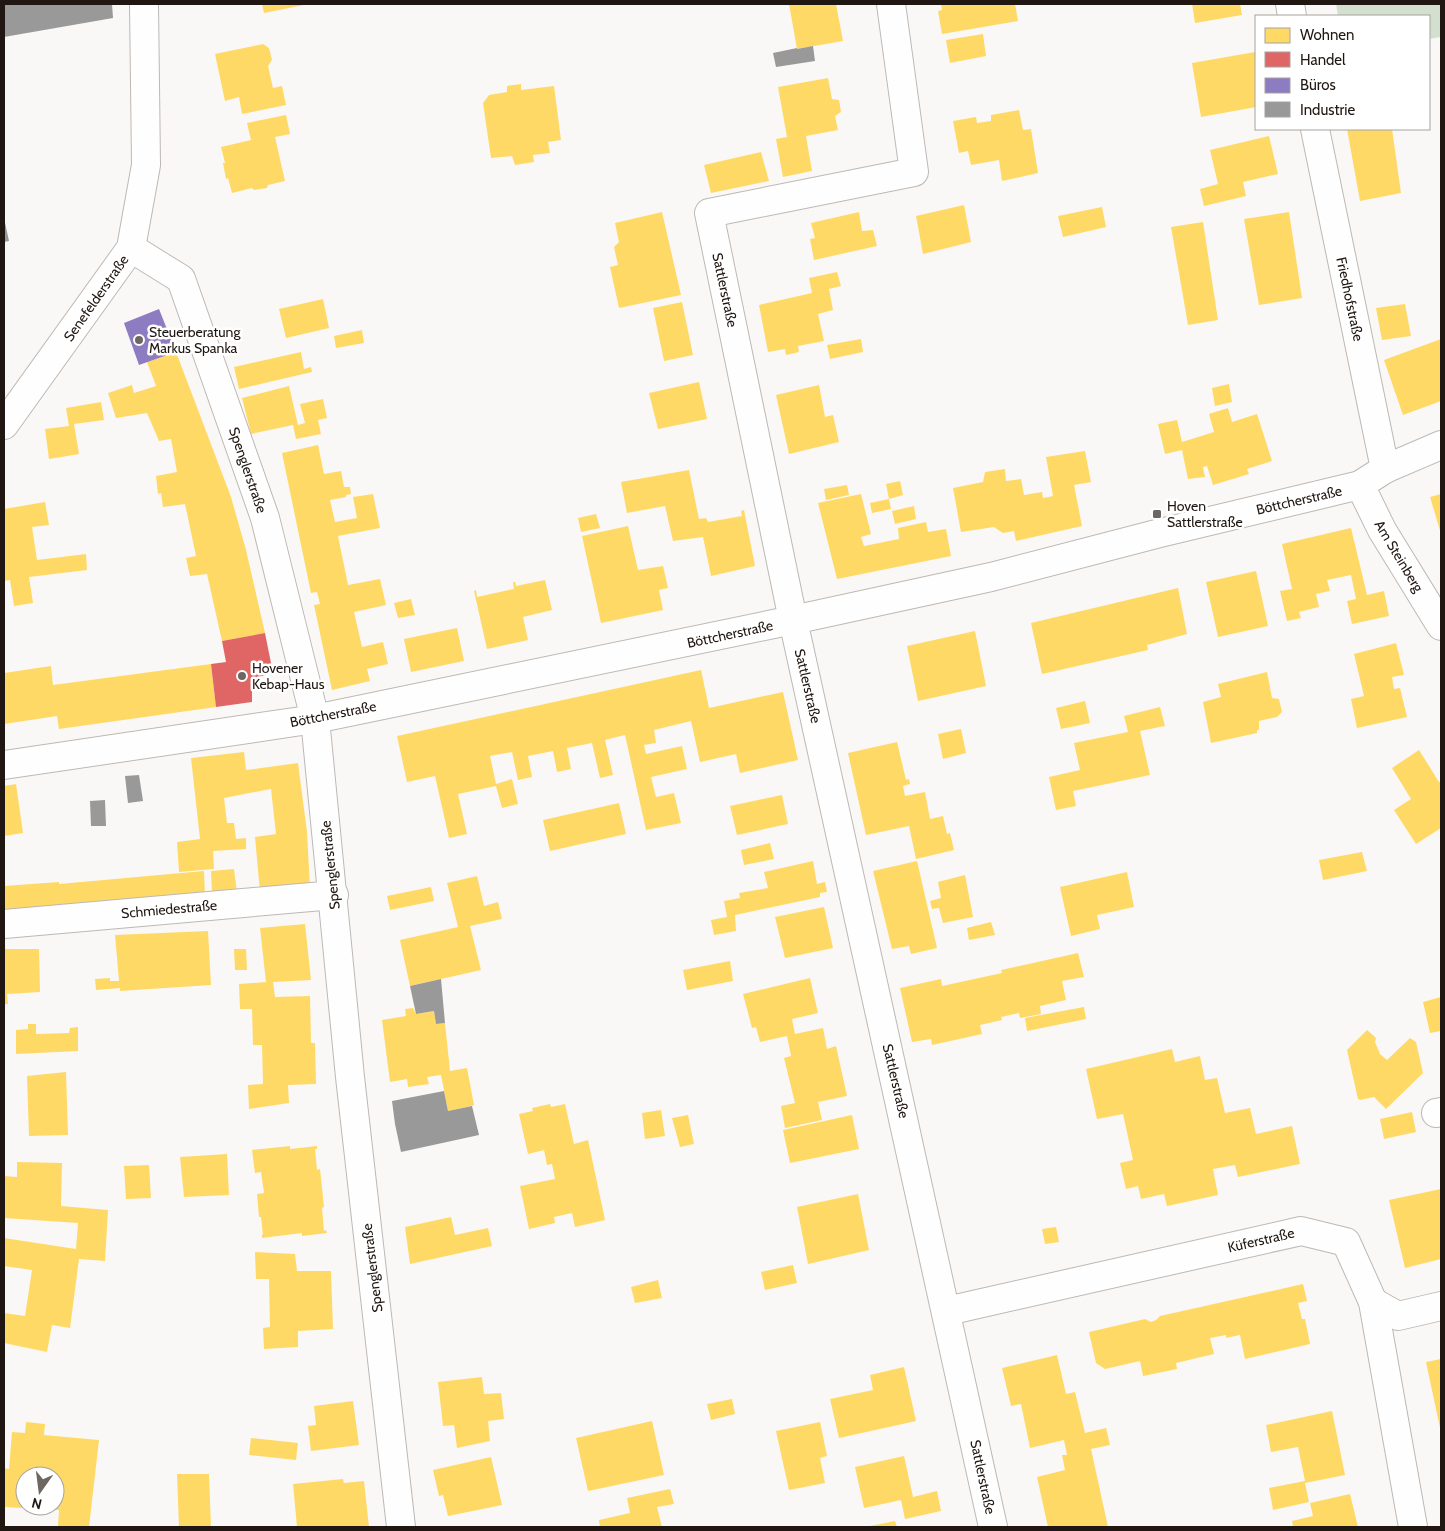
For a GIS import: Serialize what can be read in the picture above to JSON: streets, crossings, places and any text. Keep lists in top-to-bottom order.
{
  "streets": {
    "street": [
      "Sattlerstraße",
      "Senefelderstraße",
      "Friedhofstraße",
      "Spenglerstraße",
      "Böttcherstraße",
      "Am Steinberg",
      "Schmiedestraße",
      "Küferstraße"
    ]
  },
  "crossings": [
    ["Sattlerstraße", "Böttcherstraße"],
    ["Sattlerstraße", "Küferstraße"],
    ["Senefelderstraße", "Spenglerstraße"],
    ["Friedhofstraße", "Böttcherstraße"],
    ["Spenglerstraße", "Böttcherstraße"],
    ["Spenglerstraße", "Schmiedestraße"],
    ["Böttcherstraße", "Am Steinberg"]
  ],
  "places": {
    "other": ["Steuerberatung Markus Spanka", "Hovener Kebap-Haus"],
    "transit": ["Hoven Sattlerstraße"]
  },
  "legend": [
    "Wohnen",
    "Handel",
    "Büros",
    "Industrie"
  ],
  "north": "bottom"
}
